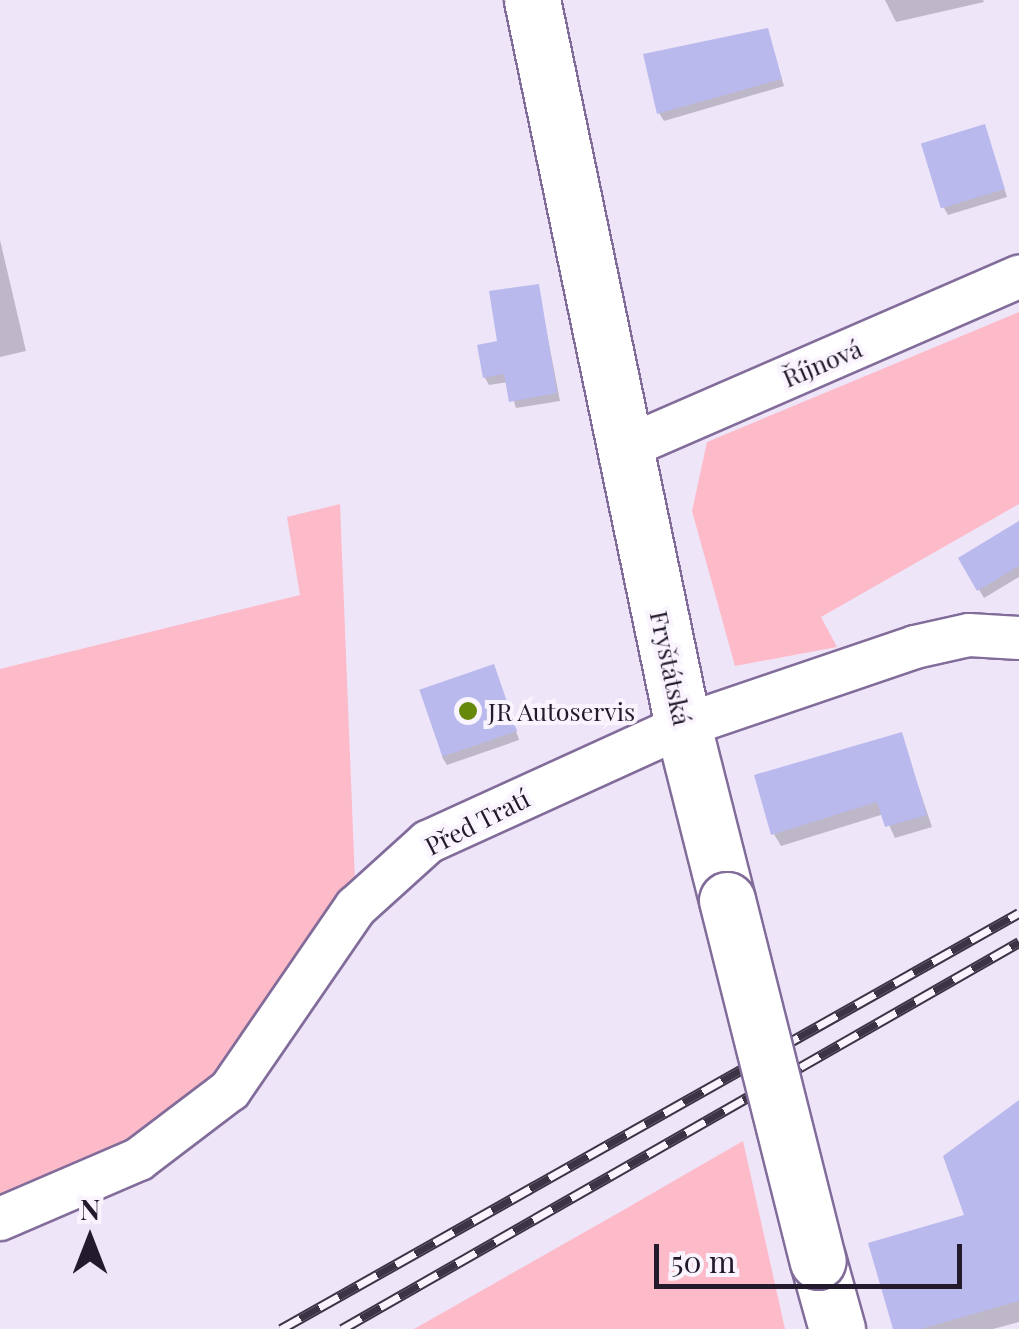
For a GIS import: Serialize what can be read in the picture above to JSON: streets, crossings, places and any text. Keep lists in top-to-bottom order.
{
  "streets": {
    "street": ["Říjnová", "Fryštátská", "Před Tratí"]
  },
  "crossings": [
    ["Říjnová", "Fryštátská"],
    ["Fryštátská", "Před Tratí"]
  ],
  "places": ["JR Autoservis"],
  "scale_bar": "50 m",
  "north": "top"
}
